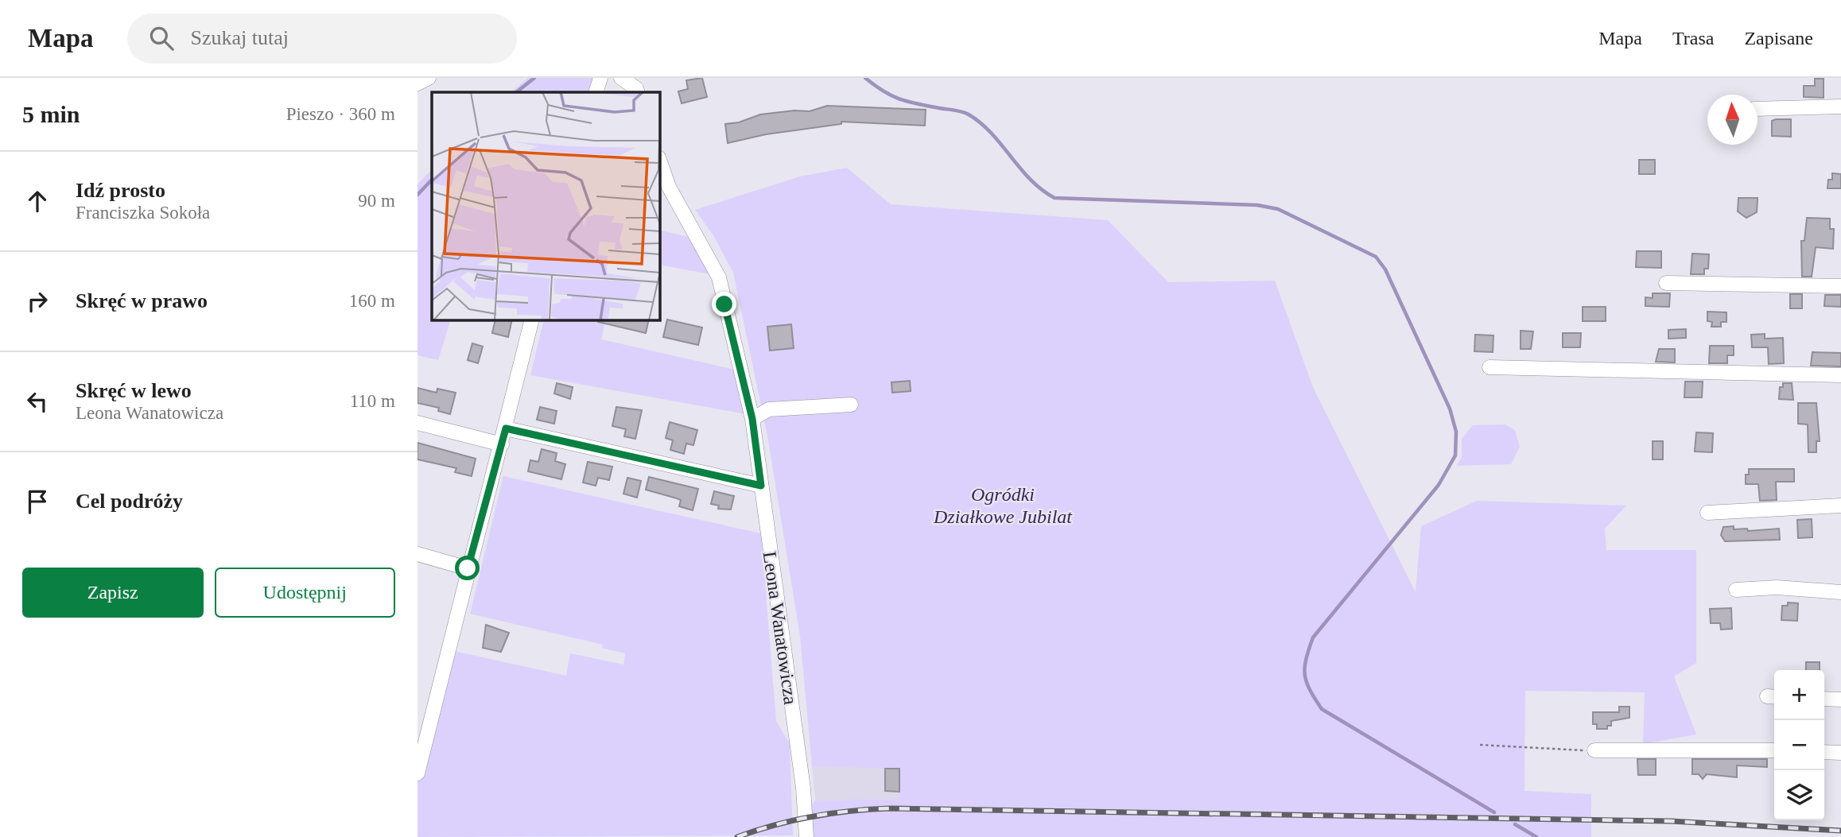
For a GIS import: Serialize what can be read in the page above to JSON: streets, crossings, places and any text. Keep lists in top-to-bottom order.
{
  "streets": {
    "street": ["Leona Wanatowicza"]
  },
  "parks": ["Ogródki Działkowe Jubilat"],
  "north": "top",
  "page": {
    "header": "Mapa",
    "search": "Szukaj tutaj",
    "nav": ["Mapa", "Trasa", "Zapisane"],
    "heading": ["5 min", "Pieszo · 360 m"],
    "list": [
      ["Idź prosto", "Franciszka Sokoła", "90 m"],
      ["Skręć w prawo", "160 m"],
      ["Skręć w lewo", "Leona Wanatowicza", "110 m"],
      "Cel podróży"
    ],
    "buttons": ["Zapisz", "Udostępnij"],
    "map_buttons": ["+", "−"]
  }
}
